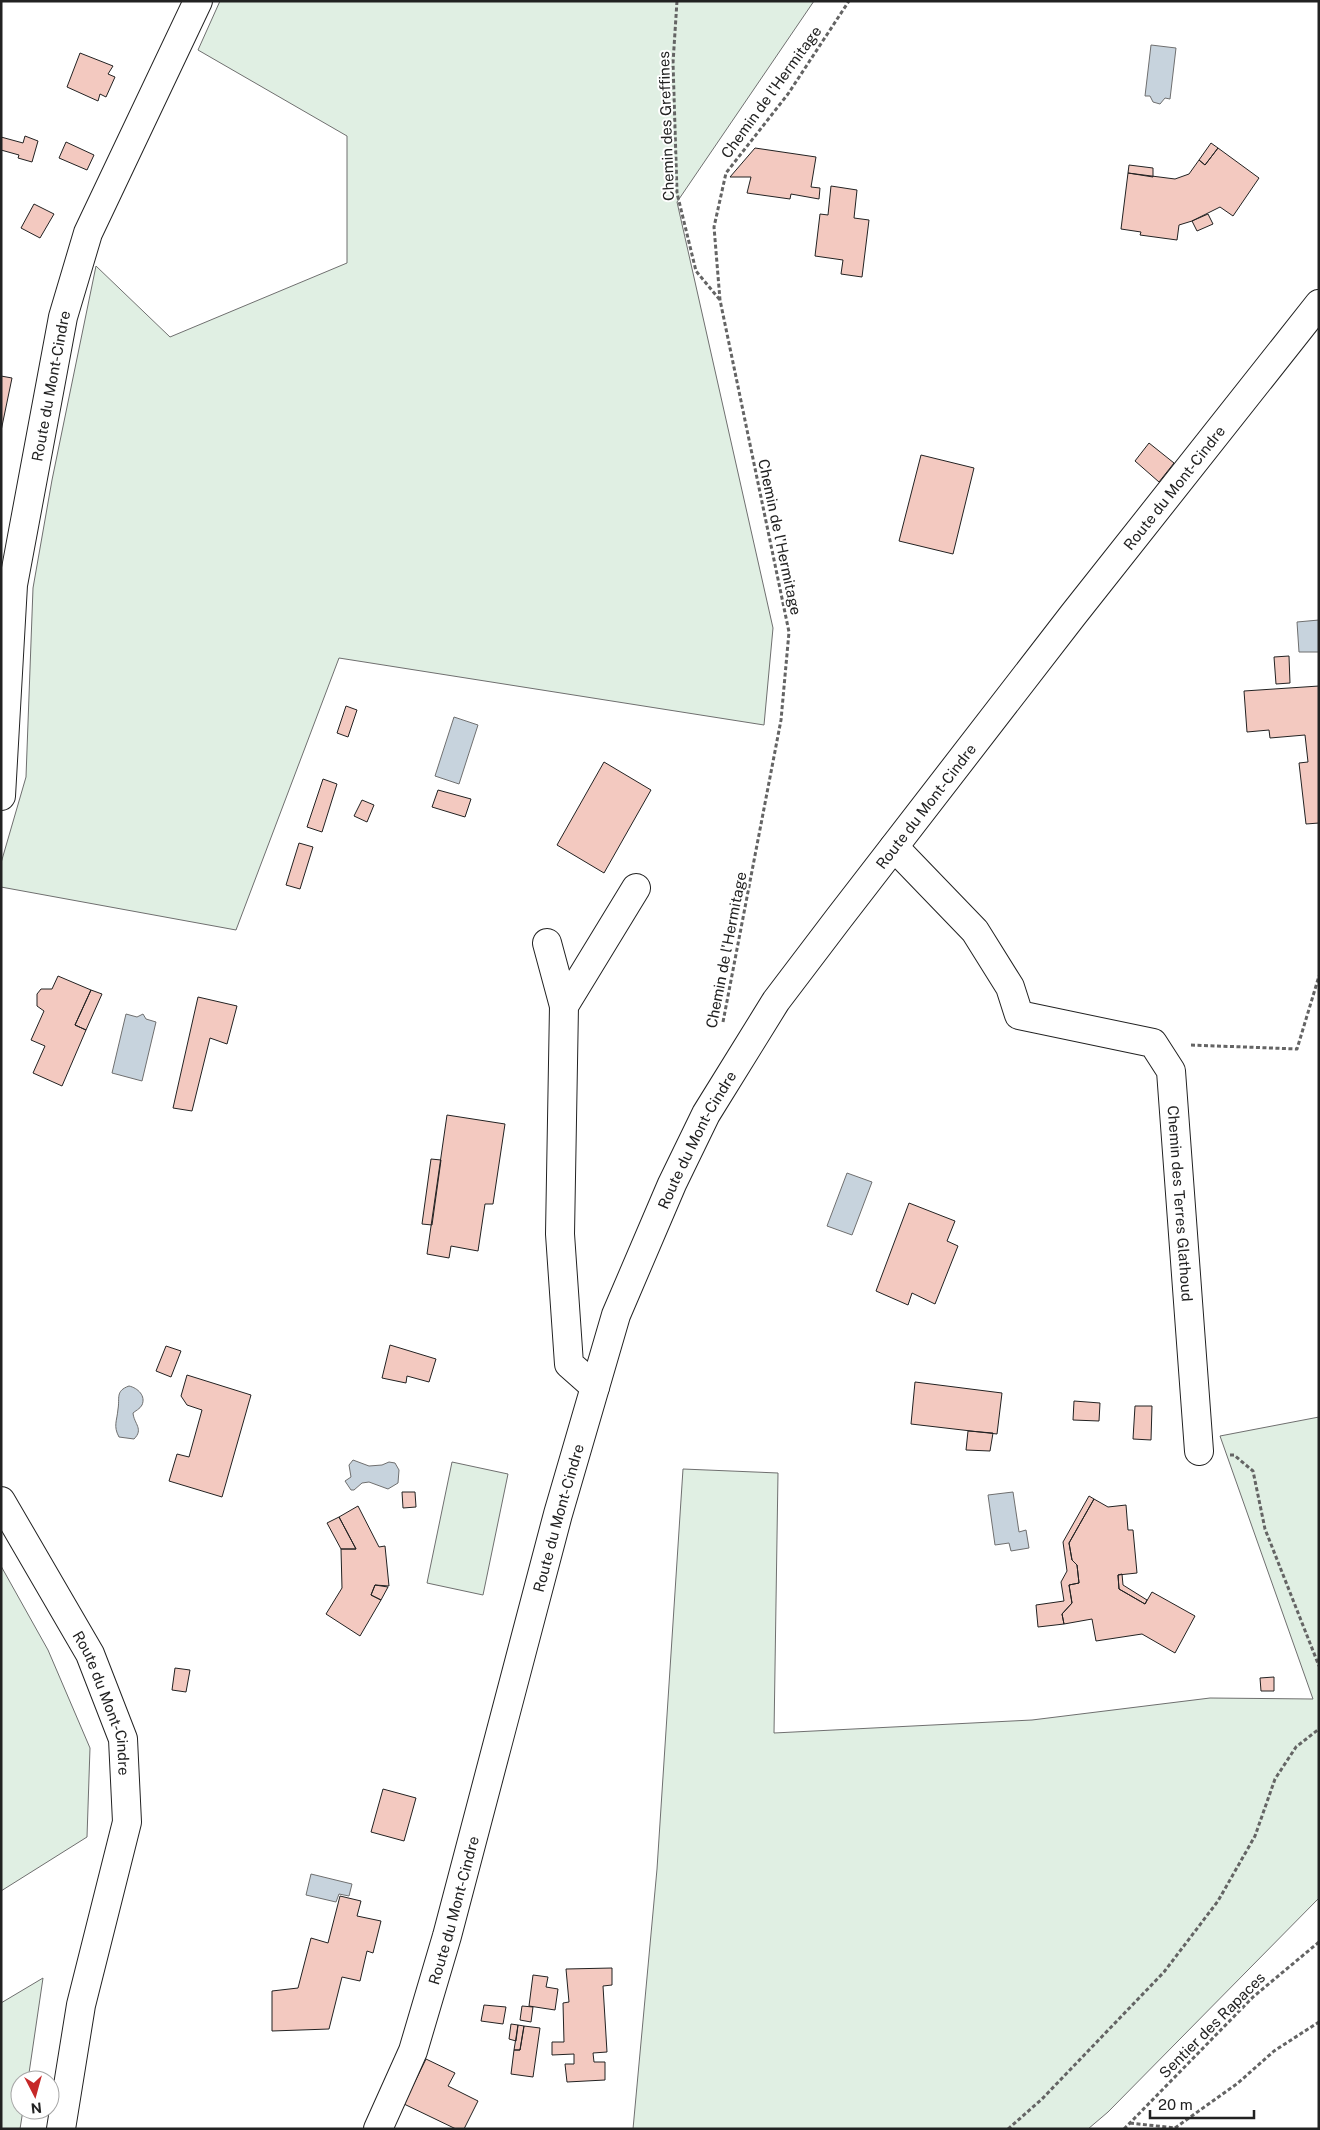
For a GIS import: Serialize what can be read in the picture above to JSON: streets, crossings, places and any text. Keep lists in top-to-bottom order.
{
  "streets": {
    "street": ["Route du Mont-Cindre", "Chemin des Terres Glathoud"],
    "path": ["Chemin de l'Hermitage", "Chemin des Greffines", "Sentier des Rapaces"]
  },
  "crossings": [
    ["Chemin de l'Hermitage", "Chemin des Greffines"]
  ],
  "scale_bar": "20 m",
  "north": "bottom"
}
